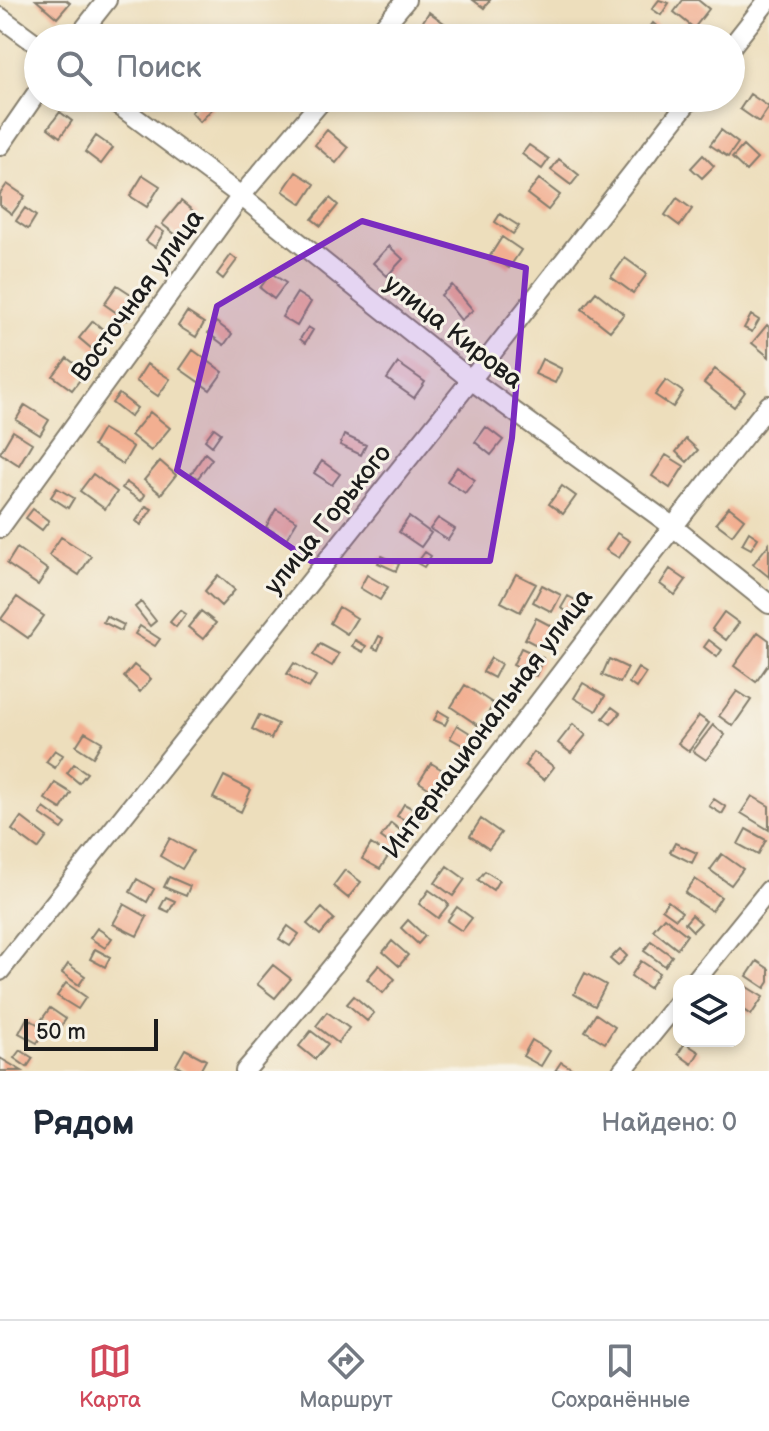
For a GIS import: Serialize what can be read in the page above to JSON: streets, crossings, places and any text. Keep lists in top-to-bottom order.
{
  "streets": {
    "street": [
      "Восточная улица",
      "улица Кирова",
      "улица Горького",
      "Интернациональная улица"
    ]
  },
  "crossings": [
    ["Восточная улица", "улица Кирова"],
    ["улица Кирова", "улица Горького"],
    ["улица Кирова", "Интернациональная улица"]
  ],
  "scale_bar": "50 m",
  "page": {
    "search": "Поиск",
    "scale": "50 m",
    "heading": ["Рядом", "Найдено: 0"],
    "nav": ["Карта", "Маршрут", "Сохранённые"]
  }
}
